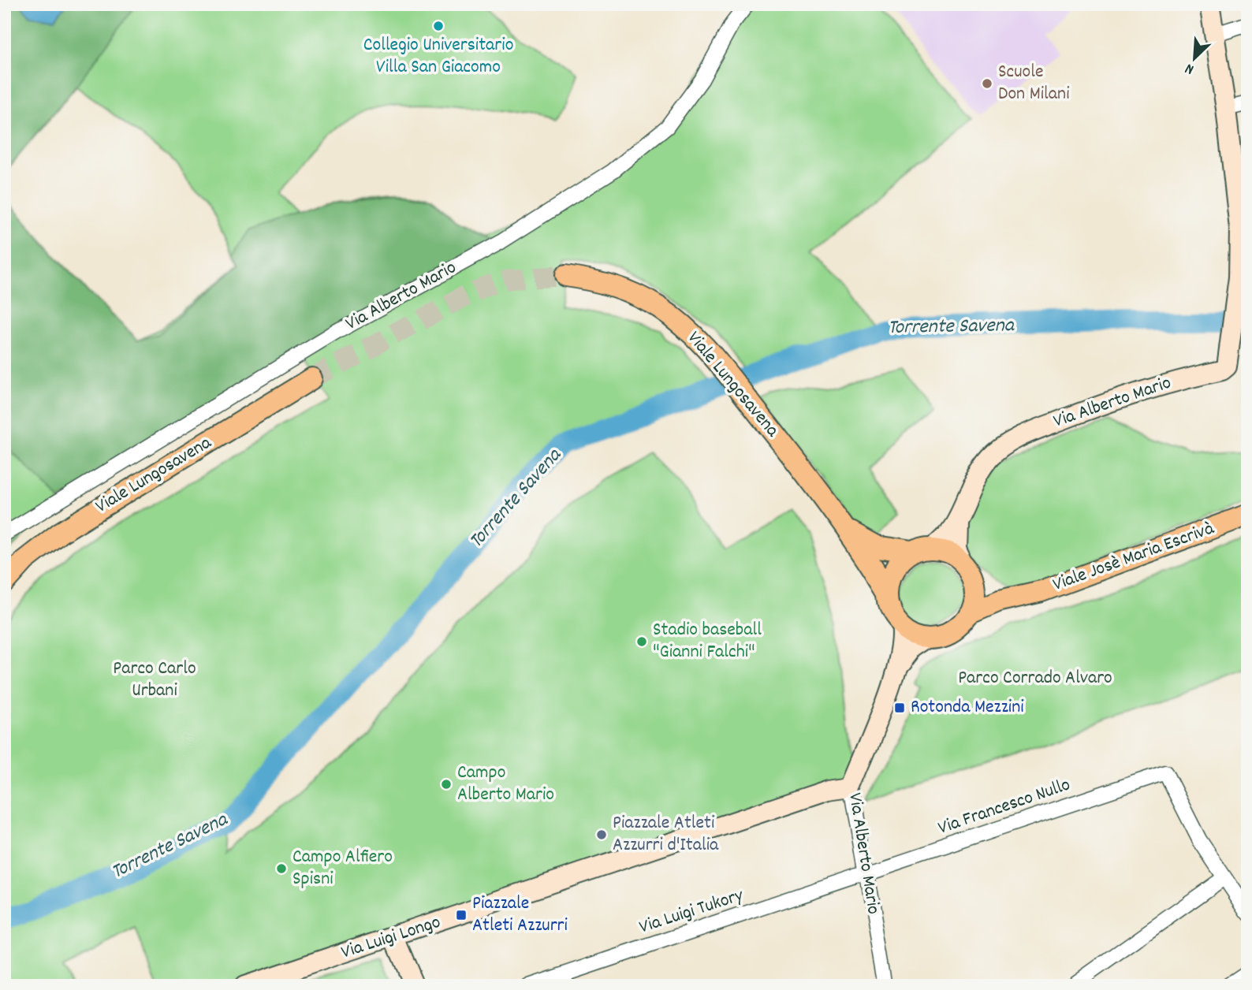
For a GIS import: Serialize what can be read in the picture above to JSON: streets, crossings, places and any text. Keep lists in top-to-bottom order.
{
  "streets": {
    "main road": ["Viale Lungosavena", "Viale Josè Maria Escrivà"],
    "street": [
      "Via Alberto Mario",
      "Via Francesco Nullo",
      "Via Luigi Tukory",
      "Via Luigi Longo"
    ]
  },
  "crossings": [
    ["Via Alberto Mario", "Viale Lungosavena"],
    ["Via Alberto Mario", "Viale Josè Maria Escrivà"],
    ["Via Alberto Mario", "Via Francesco Nullo"],
    ["Via Alberto Mario", "Via Luigi Tukory"],
    ["Via Alberto Mario", "Via Luigi Longo"],
    ["Viale Lungosavena", "Viale Josè Maria Escrivà"],
    ["Via Francesco Nullo", "Via Luigi Tukory"]
  ],
  "water": ["Torrente Savena"],
  "parks": ["Parco Carlo Urbani", "Parco Corrado Alvaro"],
  "places": {
    "other": [
      "Collegio Universitario Villa San Giacomo",
      "Scuole Don Milani",
      "Stadio baseball \"Gianni Falchi\"",
      "Campo Alberto Mario",
      "Piazzale Atleti Azzurri d'Italia",
      "Campo Alfiero Spisni"
    ],
    "transit": ["Rotonda Mezzini", "Piazzale Atleti Azzurri"]
  },
  "north": "bottom left"
}
